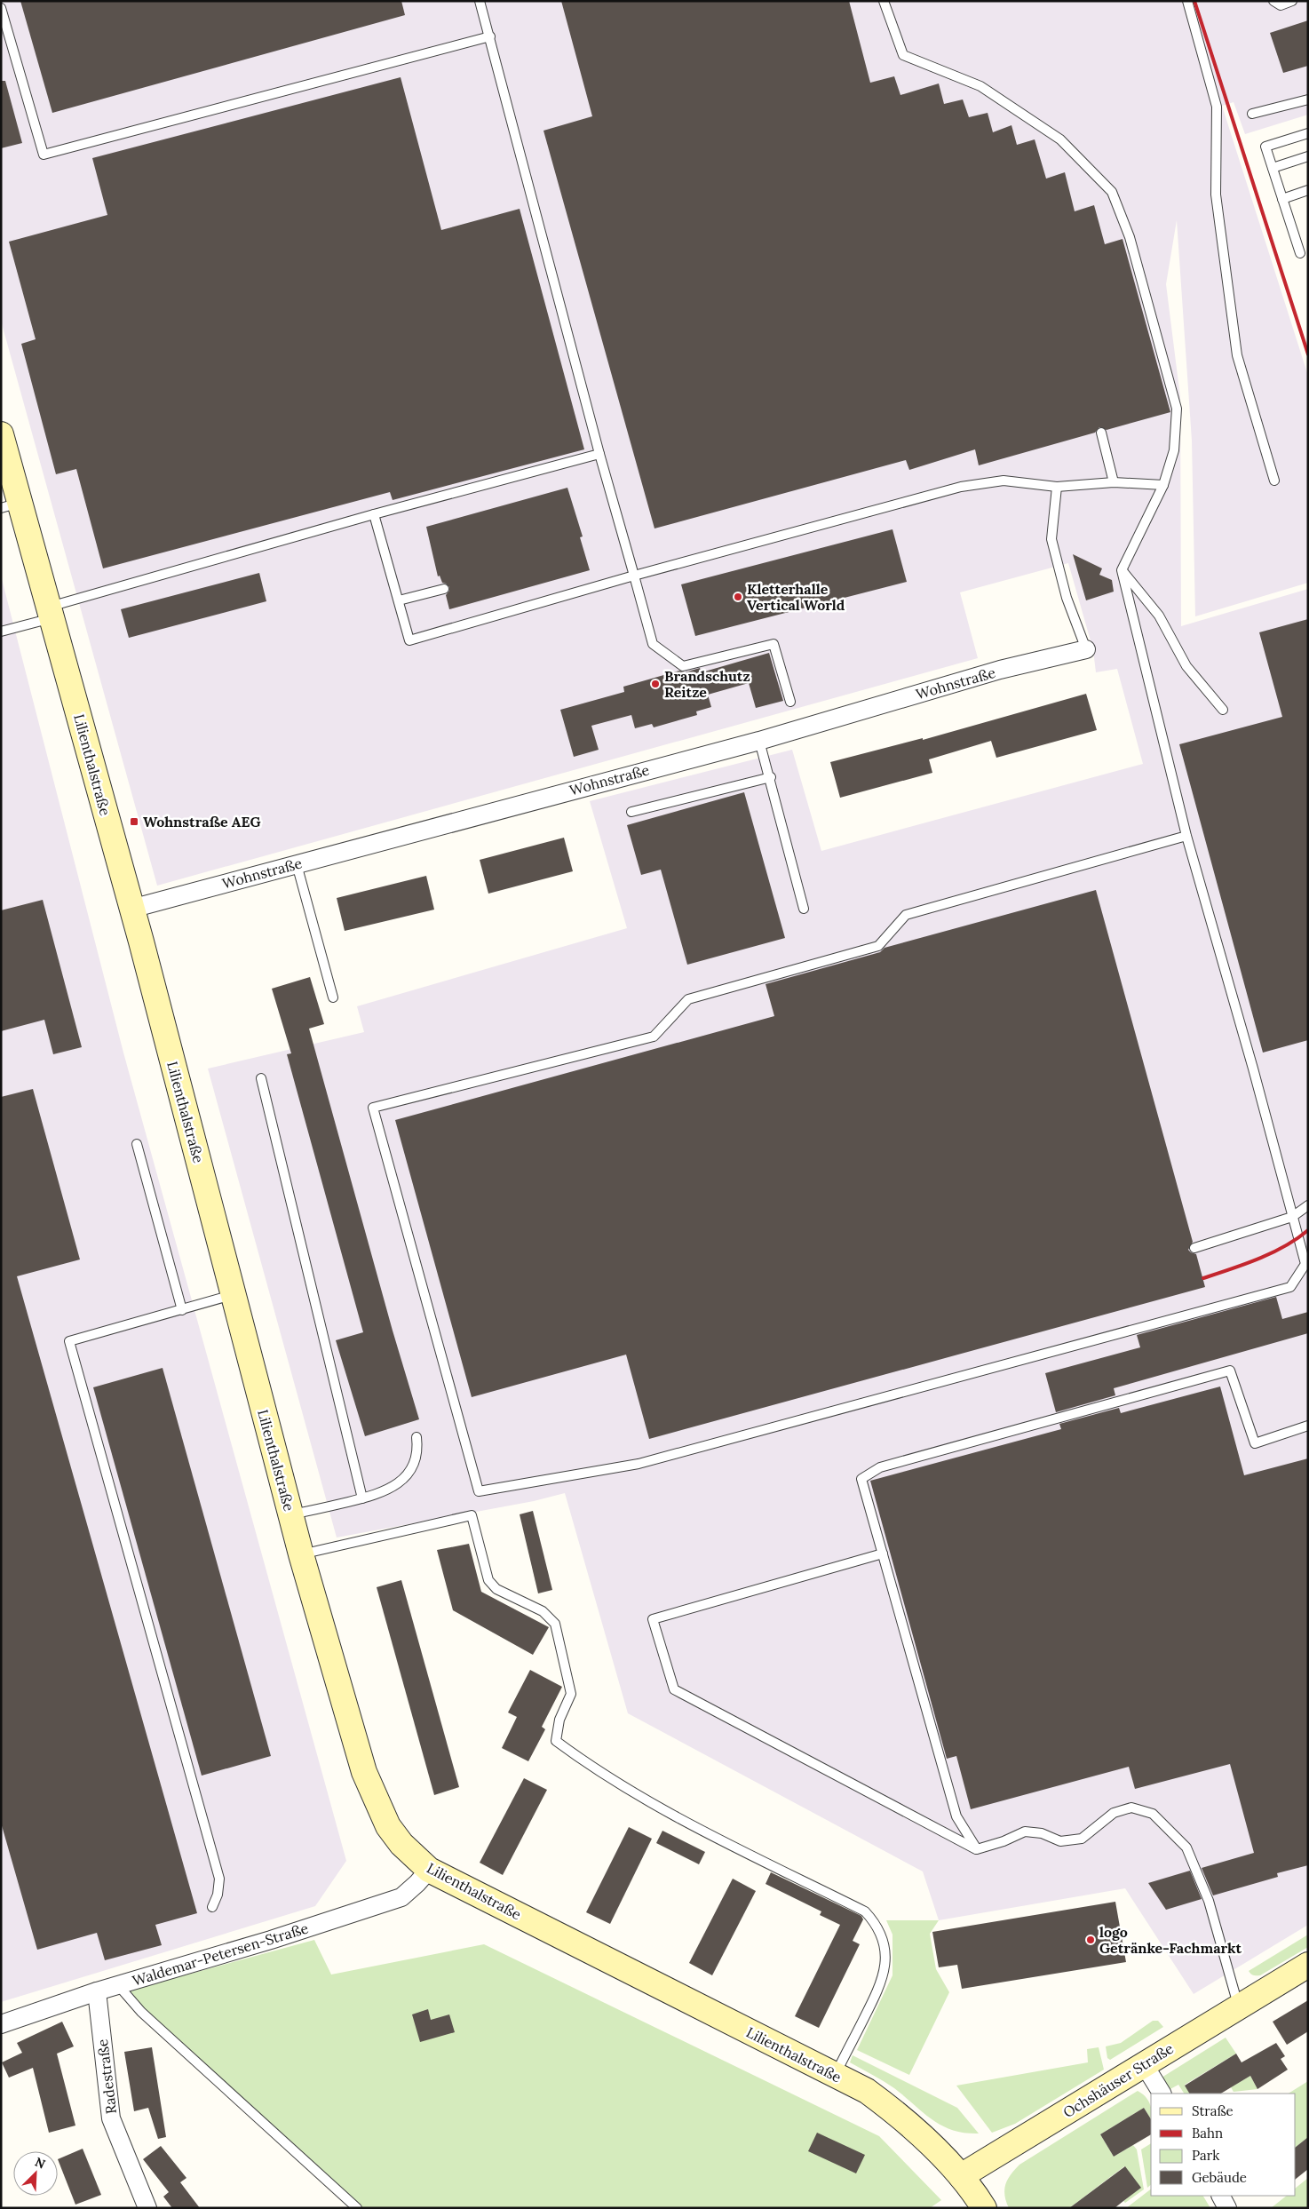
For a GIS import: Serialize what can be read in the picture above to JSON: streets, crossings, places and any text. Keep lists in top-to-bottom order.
{
  "streets": {
    "main road": ["Lilienthalstraße", "Ochshäuser Straße"],
    "street": ["Wohnstraße", "Waldemar-Petersen-Straße", "Radestraße"]
  },
  "crossings": [
    ["Wohnstraße", "Lilienthalstraße"],
    ["Lilienthalstraße", "Waldemar-Petersen-Straße"],
    ["Lilienthalstraße", "Ochshäuser Straße"],
    ["Waldemar-Petersen-Straße", "Radestraße"]
  ],
  "places": {
    "other": ["Kletterhalle Vertical World", "Brandschutz Reitze", "logo Getränke-Fachmarkt"],
    "transit": ["Wohnstraße AEG"]
  },
  "legend": [
    "Straße",
    "Bahn",
    "Park",
    "Gebäude"
  ],
  "north": "top right"
}
